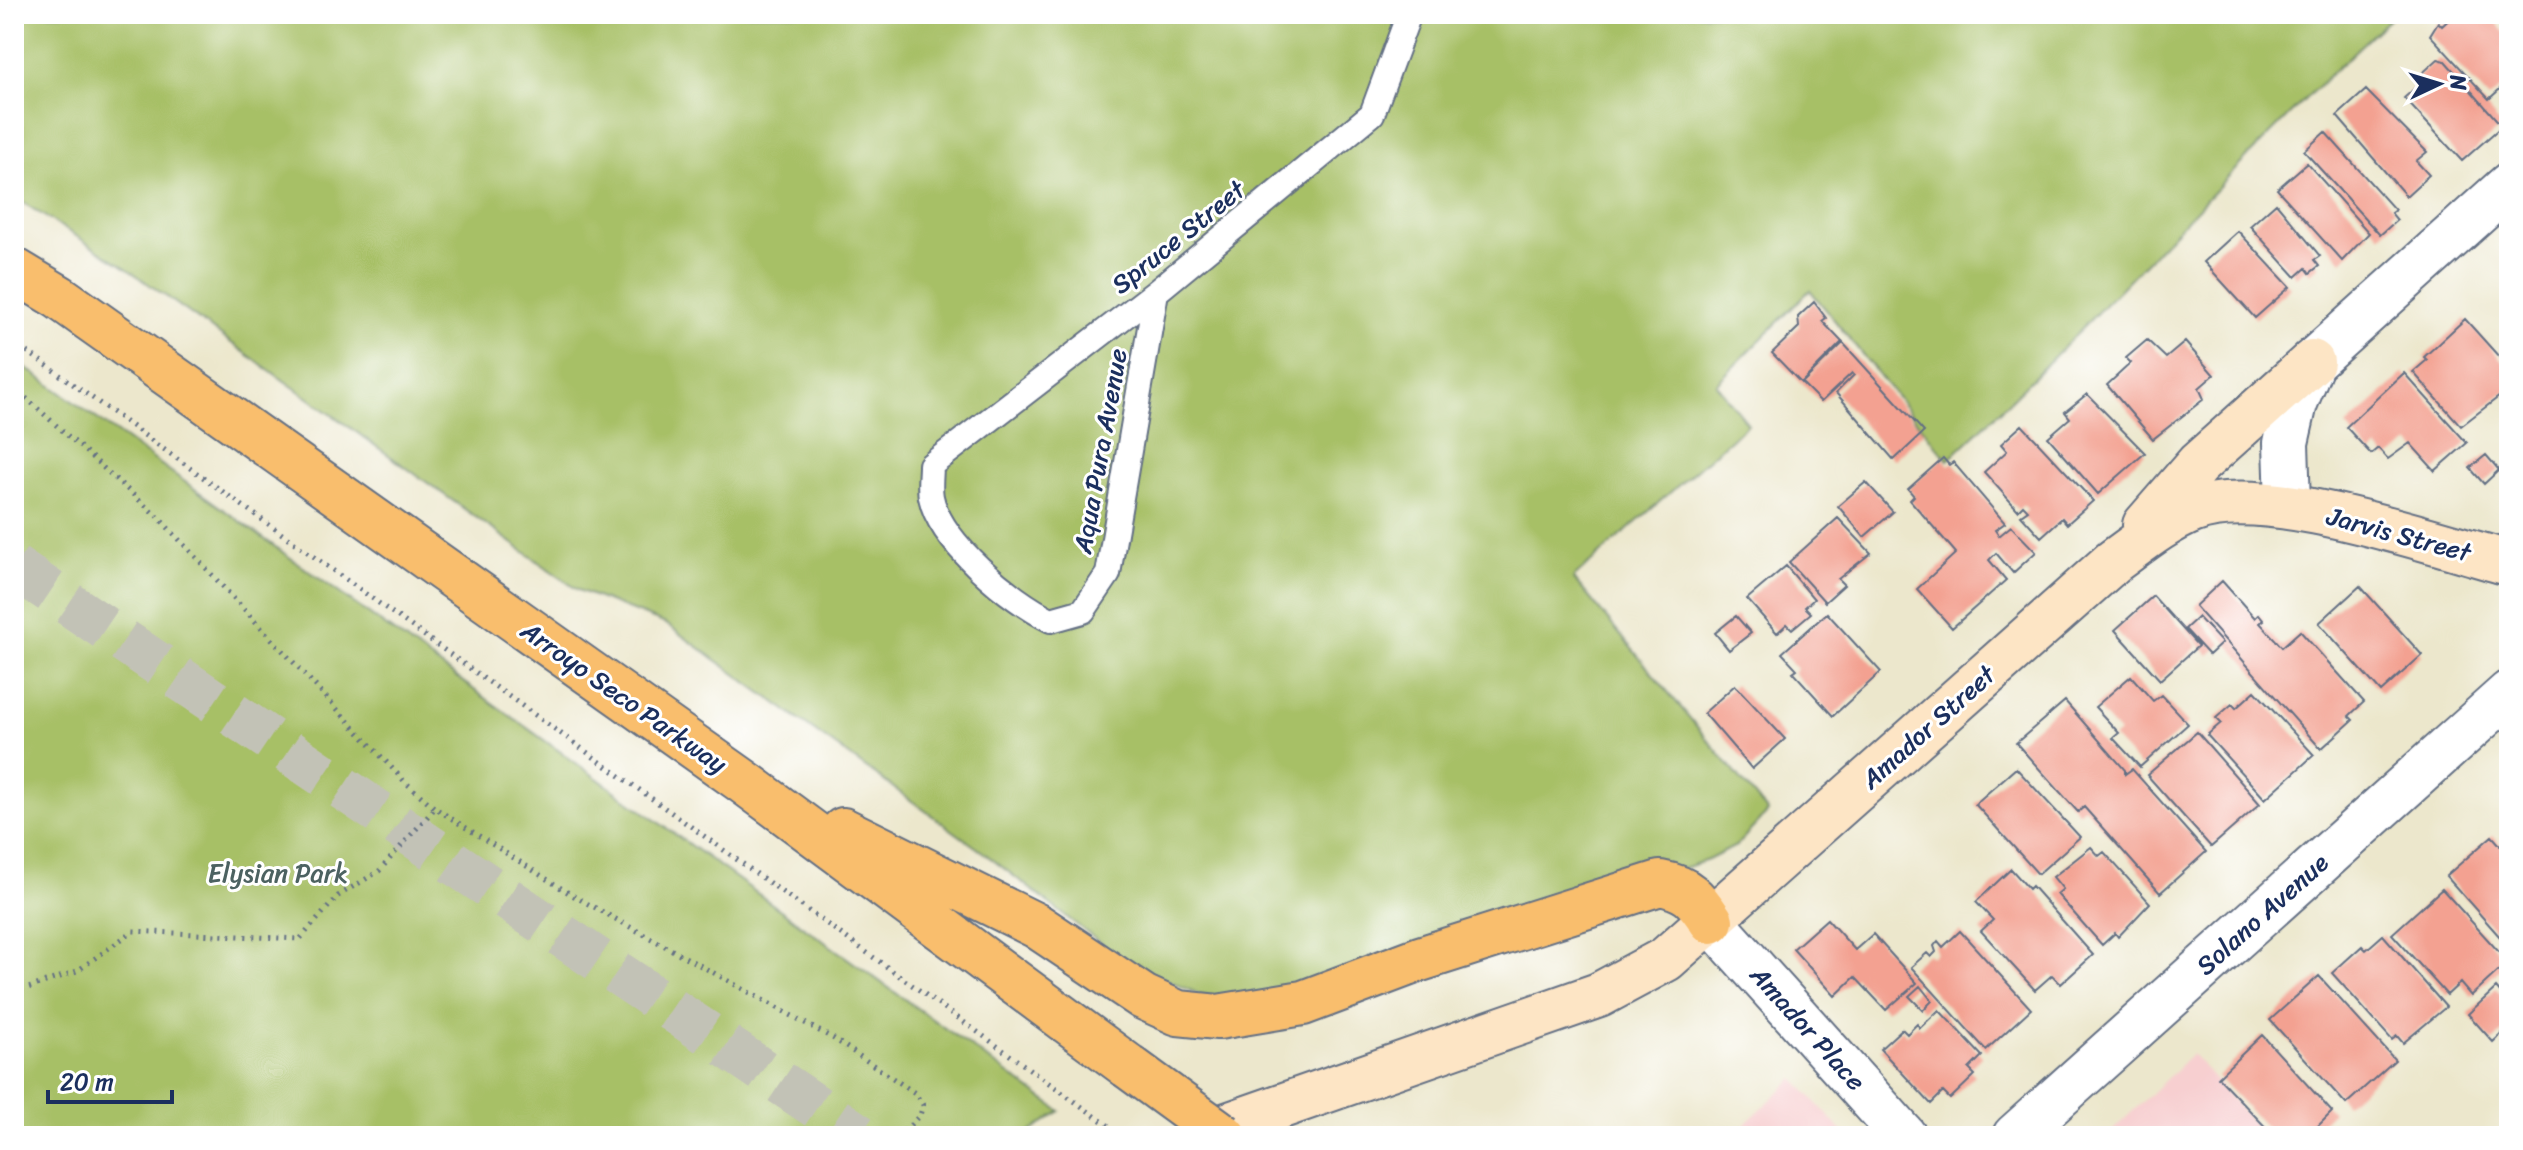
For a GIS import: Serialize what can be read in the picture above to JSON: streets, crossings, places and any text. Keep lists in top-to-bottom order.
{
  "streets": {
    "highway": ["Arroyo Seco Parkway"],
    "main road": ["Jarvis Street", "Amador Street"],
    "street": ["Solano Avenue", "Amador Place"],
    "lane": ["Spruce Street", "Aqua Pura Avenue"]
  },
  "crossings": [
    ["Spruce Street", "Aqua Pura Avenue"],
    ["Jarvis Street", "Amador Street"],
    ["Amador Street", "Amador Place"]
  ],
  "parks": ["Elysian Park"],
  "scale_bar": "20 m",
  "north": "right"
}
